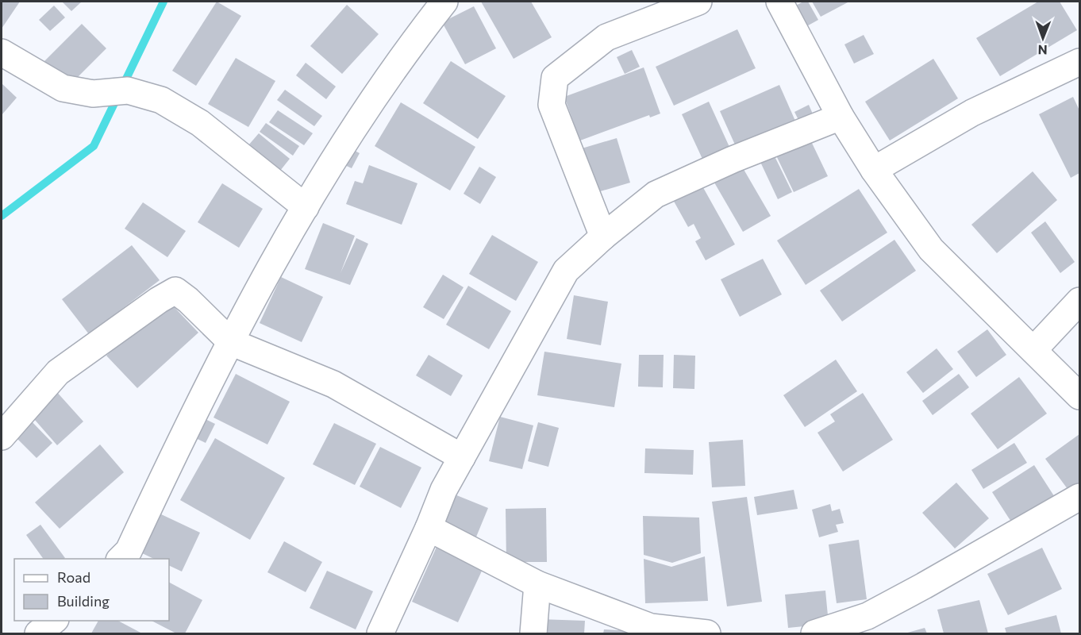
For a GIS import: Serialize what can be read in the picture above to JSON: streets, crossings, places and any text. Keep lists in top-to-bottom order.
{
  "legend": ["Road", "Building"],
  "north": "bottom"
}
